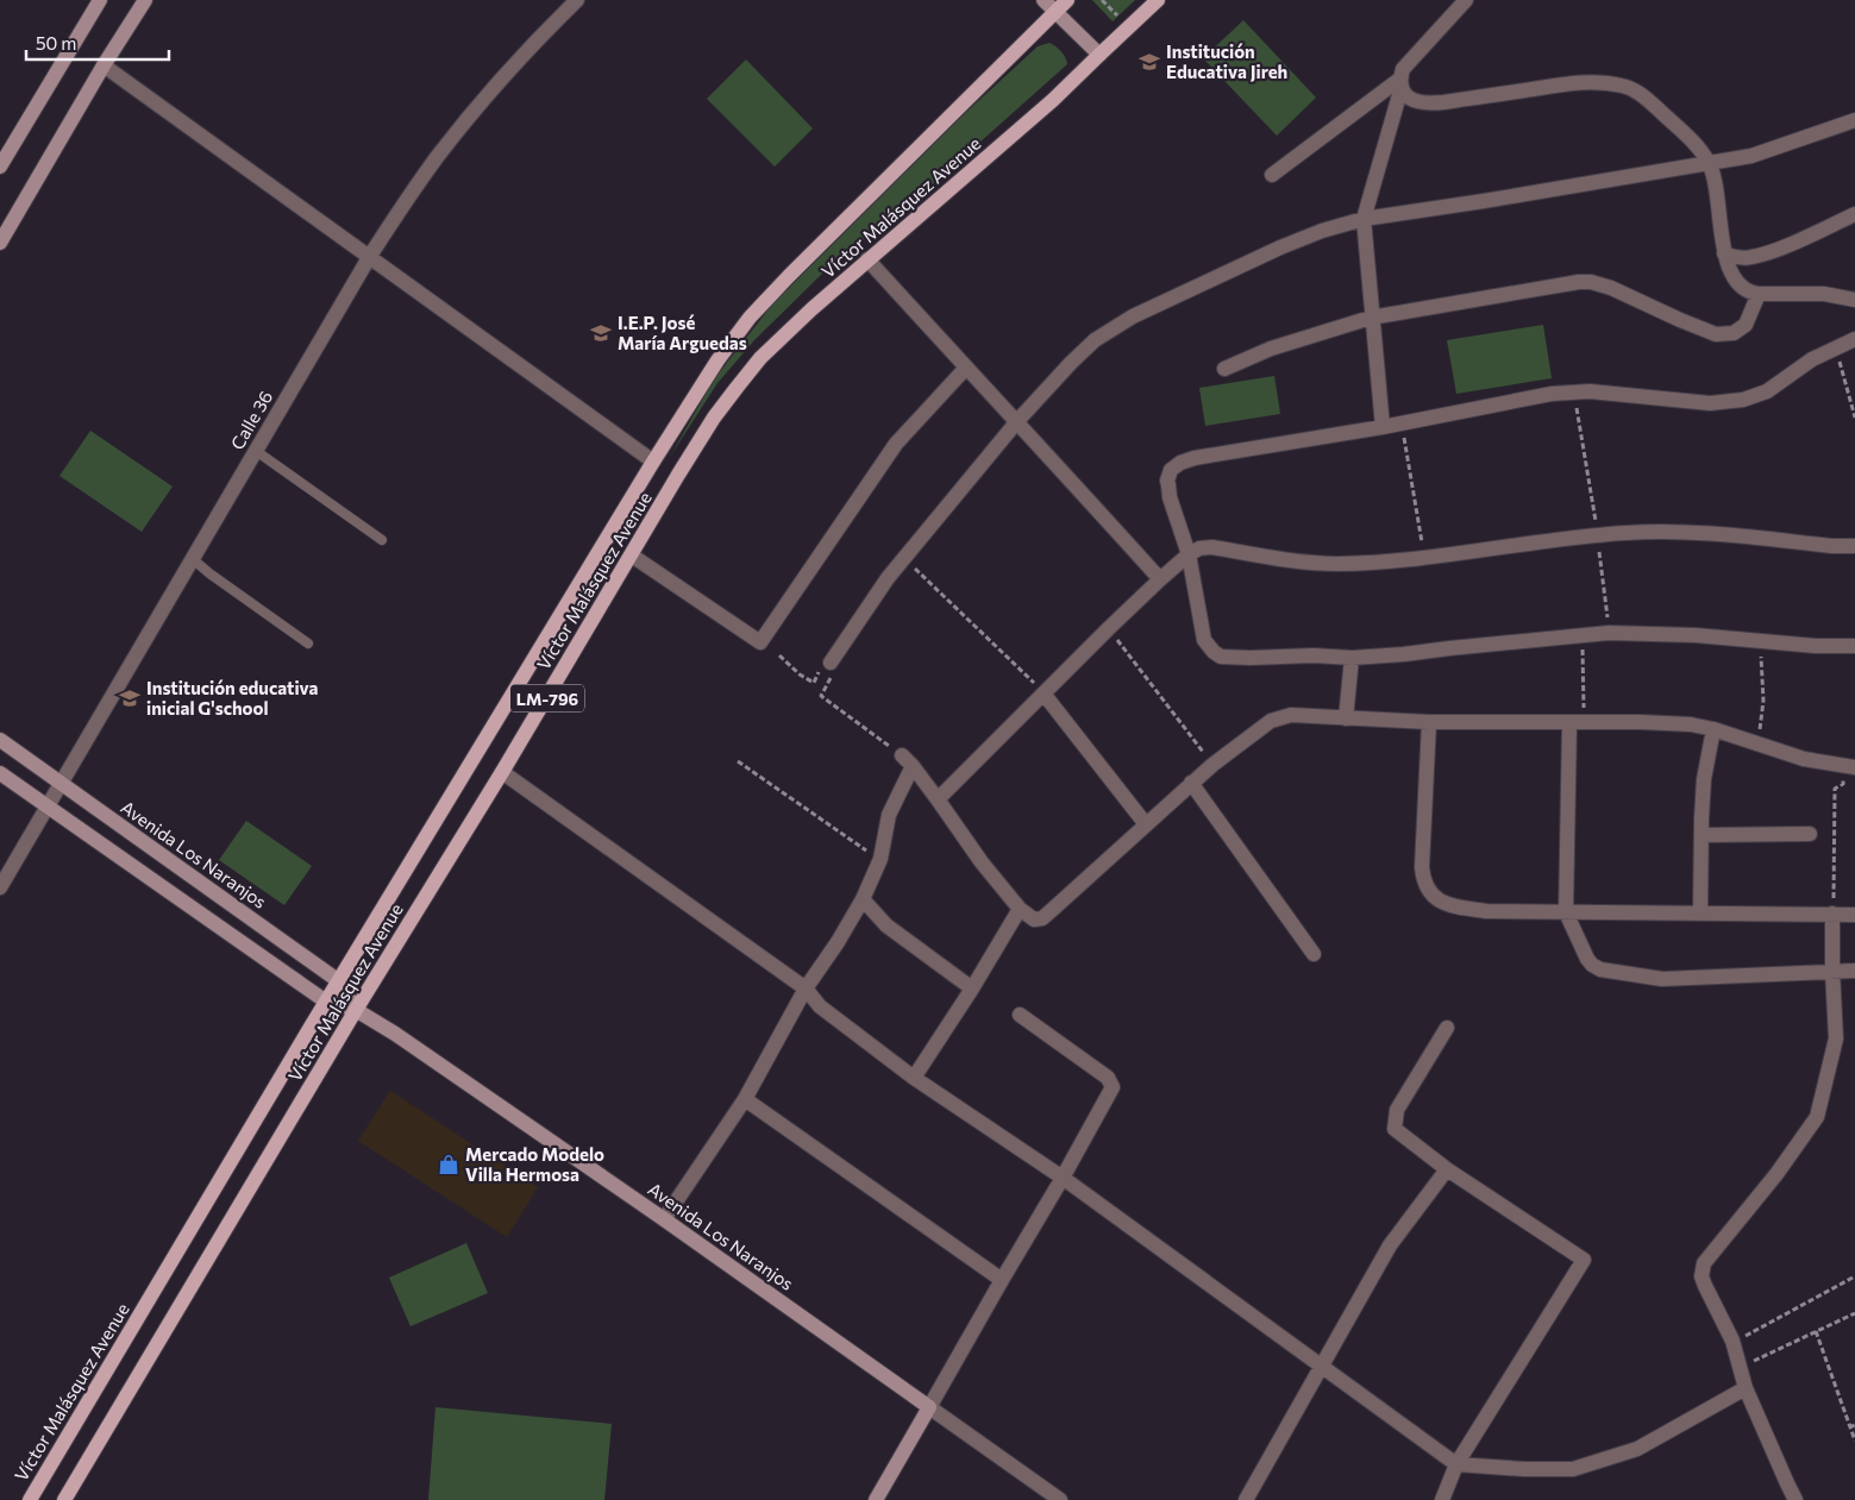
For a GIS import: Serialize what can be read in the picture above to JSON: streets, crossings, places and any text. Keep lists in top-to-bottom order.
{
  "streets": {
    "main road": ["Víctor Malásquez Avenue", "LM-796"],
    "street": ["Calle 36", "Avenida Los Naranjos"]
  },
  "crossings": [
    ["Víctor Malásquez Avenue", "Avenida Los Naranjos"],
    ["Calle 36", "Avenida Los Naranjos"]
  ],
  "places": {
    "school or university": ["Institución Educativa Jireh", "I.E.P. José María Arguedas", "Institución educativa inicial G'school"],
    "shop": ["Mercado Modelo Villa Hermosa"]
  },
  "scale_bar": "50 m"
}
